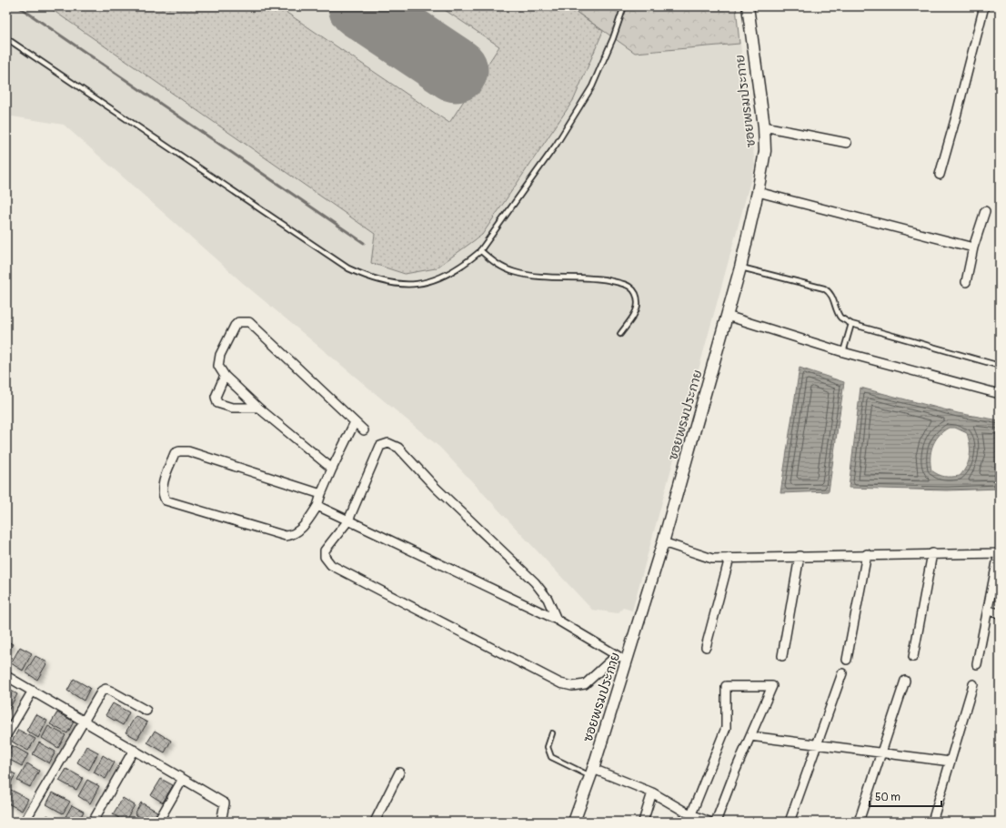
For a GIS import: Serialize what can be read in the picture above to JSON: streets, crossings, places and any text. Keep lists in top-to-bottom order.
{
  "streets": {
    "street": ["ซอยพรมประกาย"]
  },
  "scale_bar": "50 m"
}
